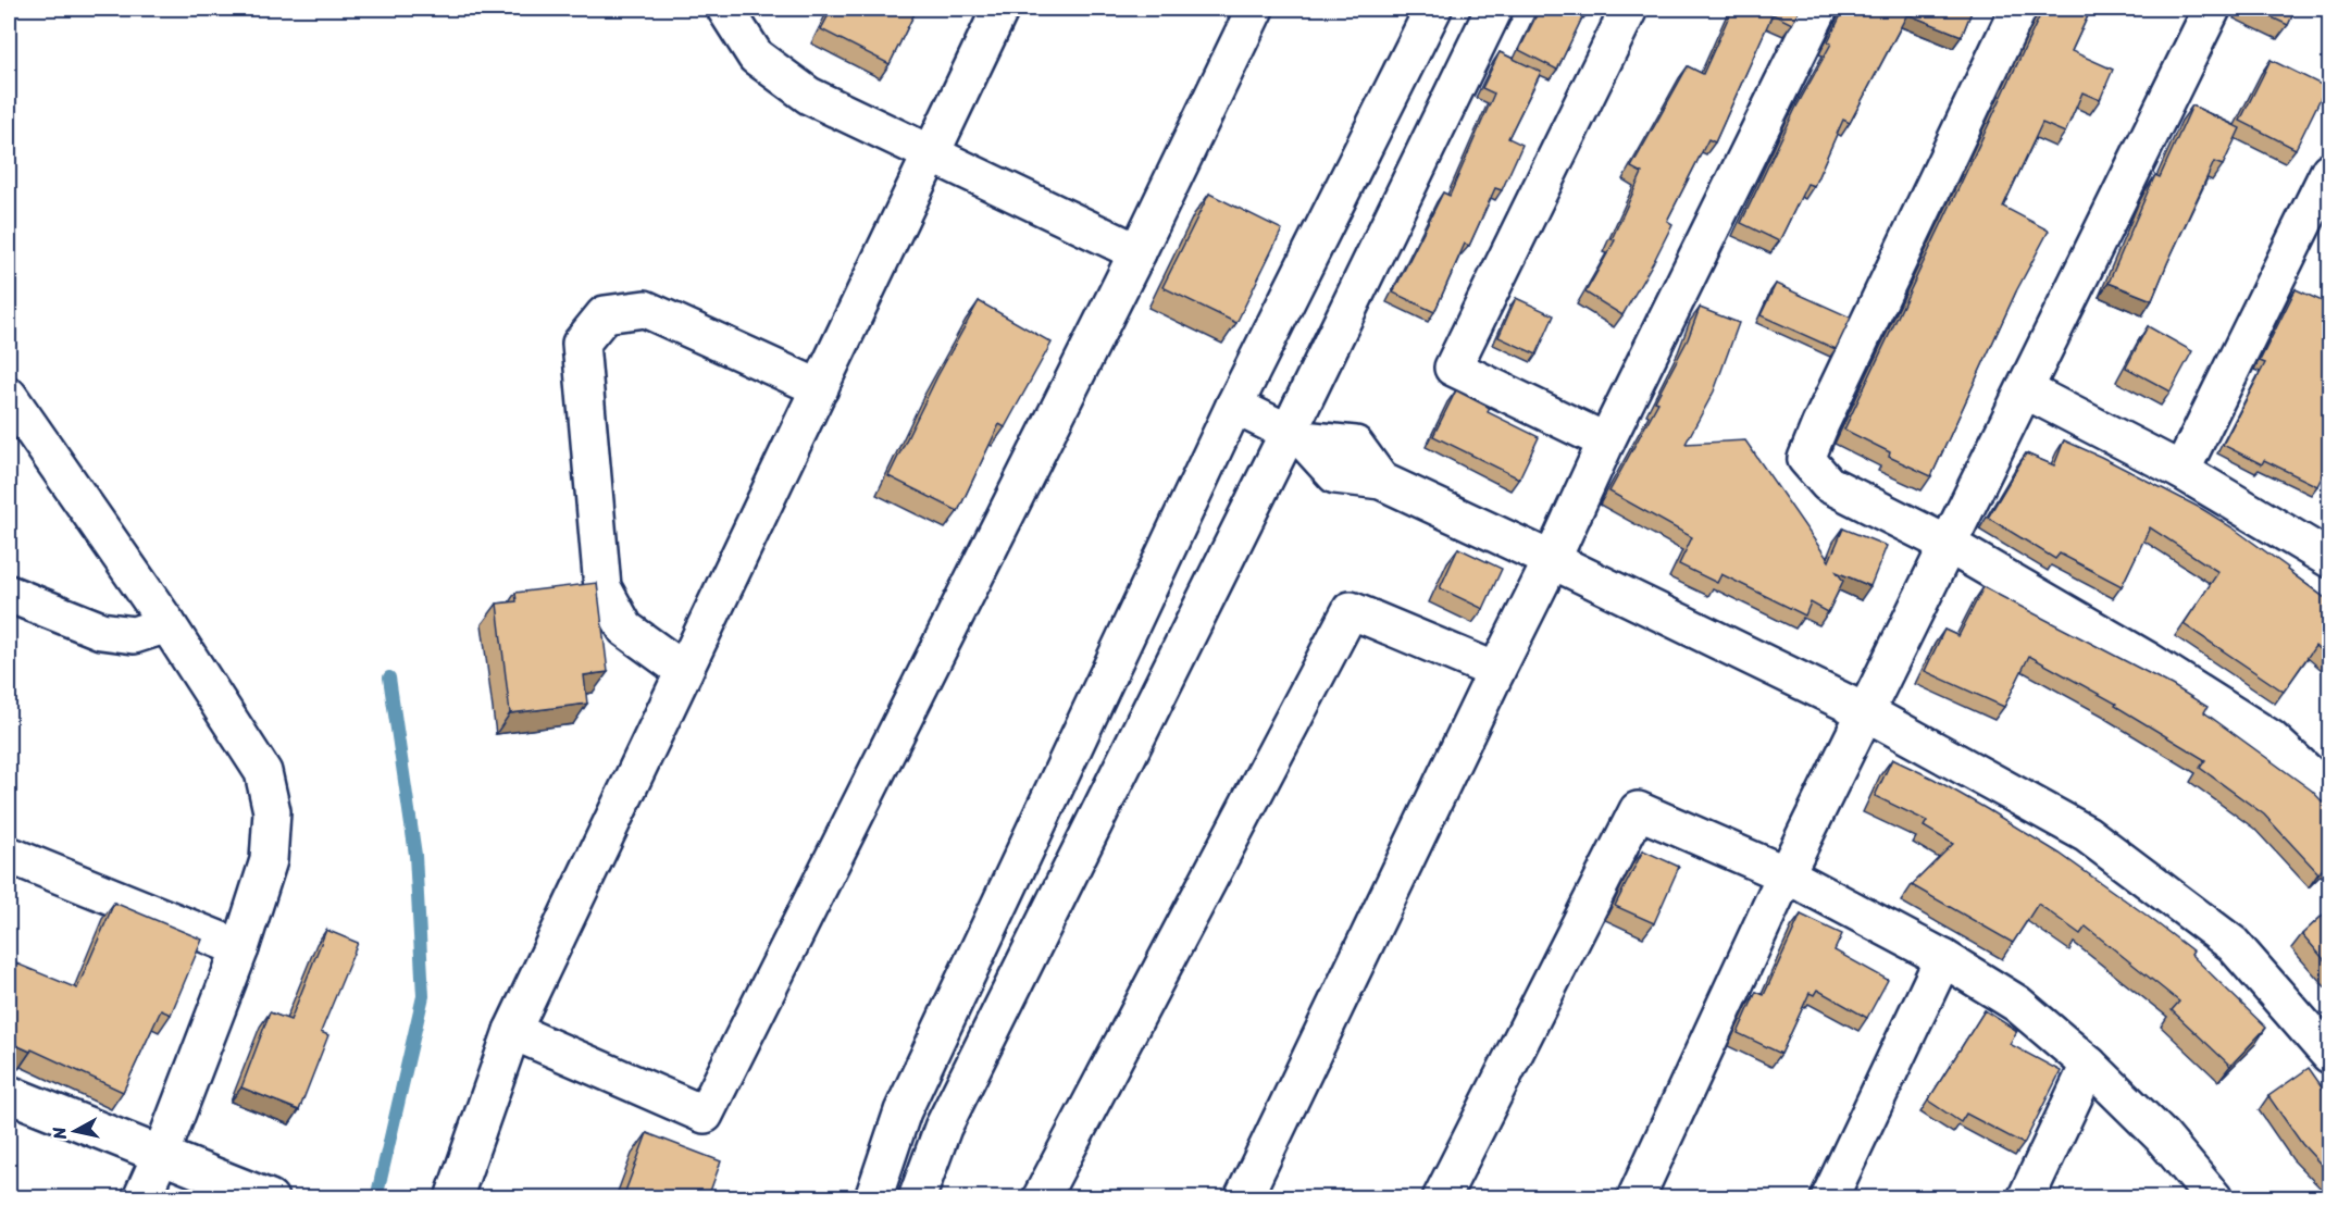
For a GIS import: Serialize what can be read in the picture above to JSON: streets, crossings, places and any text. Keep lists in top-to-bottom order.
{
  "north": "left"
}
